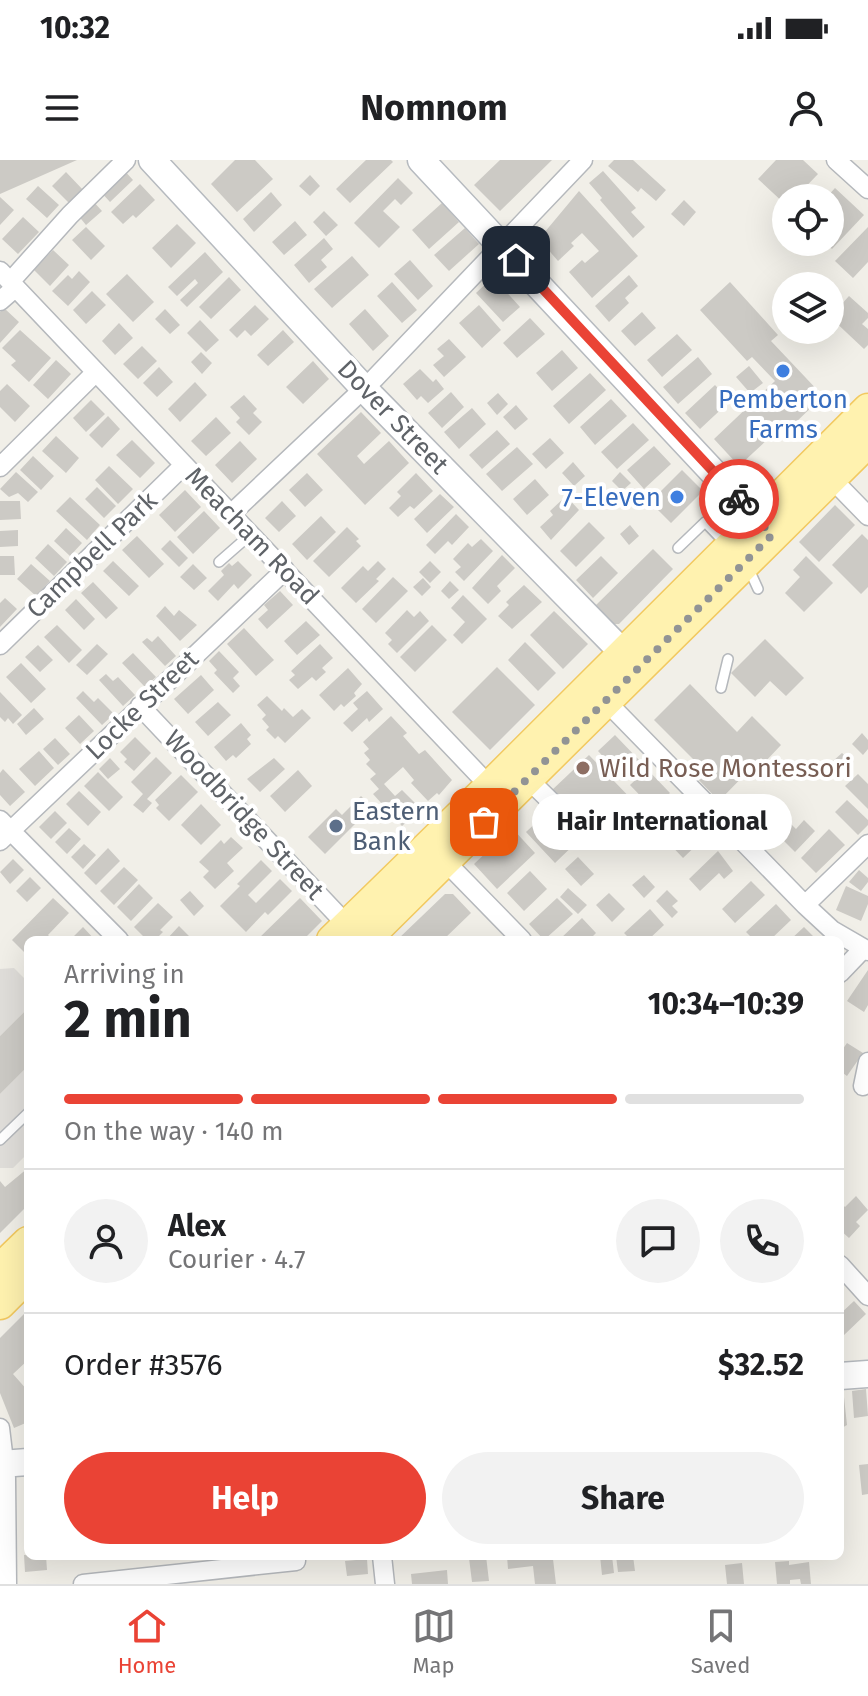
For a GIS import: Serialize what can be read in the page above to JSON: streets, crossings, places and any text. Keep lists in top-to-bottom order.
{
  "streets": {
    "main road": ["Dover Street"],
    "street": [
      "Meacham Road",
      "Campbell Park",
      "Locke Street",
      "Woodbridge Street"
    ]
  },
  "crossings": [
    ["Meacham Road", "Campbell Park"],
    ["Meacham Road", "Locke Street"],
    ["Locke Street", "Woodbridge Street"]
  ],
  "places": [
    "Pemberton Farms",
    "7-Eleven",
    "Wild Rose Montessori",
    "Hair International",
    "Eastern Bank"
  ],
  "page": {
    "status": "10:32",
    "header": "Nomnom",
    "bubble": "Hair International",
    "heading": ["2 min", "Arriving in", "10:34–10:39"],
    "panel": [
      "Alex",
      "Courier · 4.7",
      "Order #3576",
      "$32.52"
    ],
    "bar": "On the way · 140 m",
    "buttons": ["Help", "Share"],
    "tabs": ["Home", "Map", "Saved"]
  }
}
